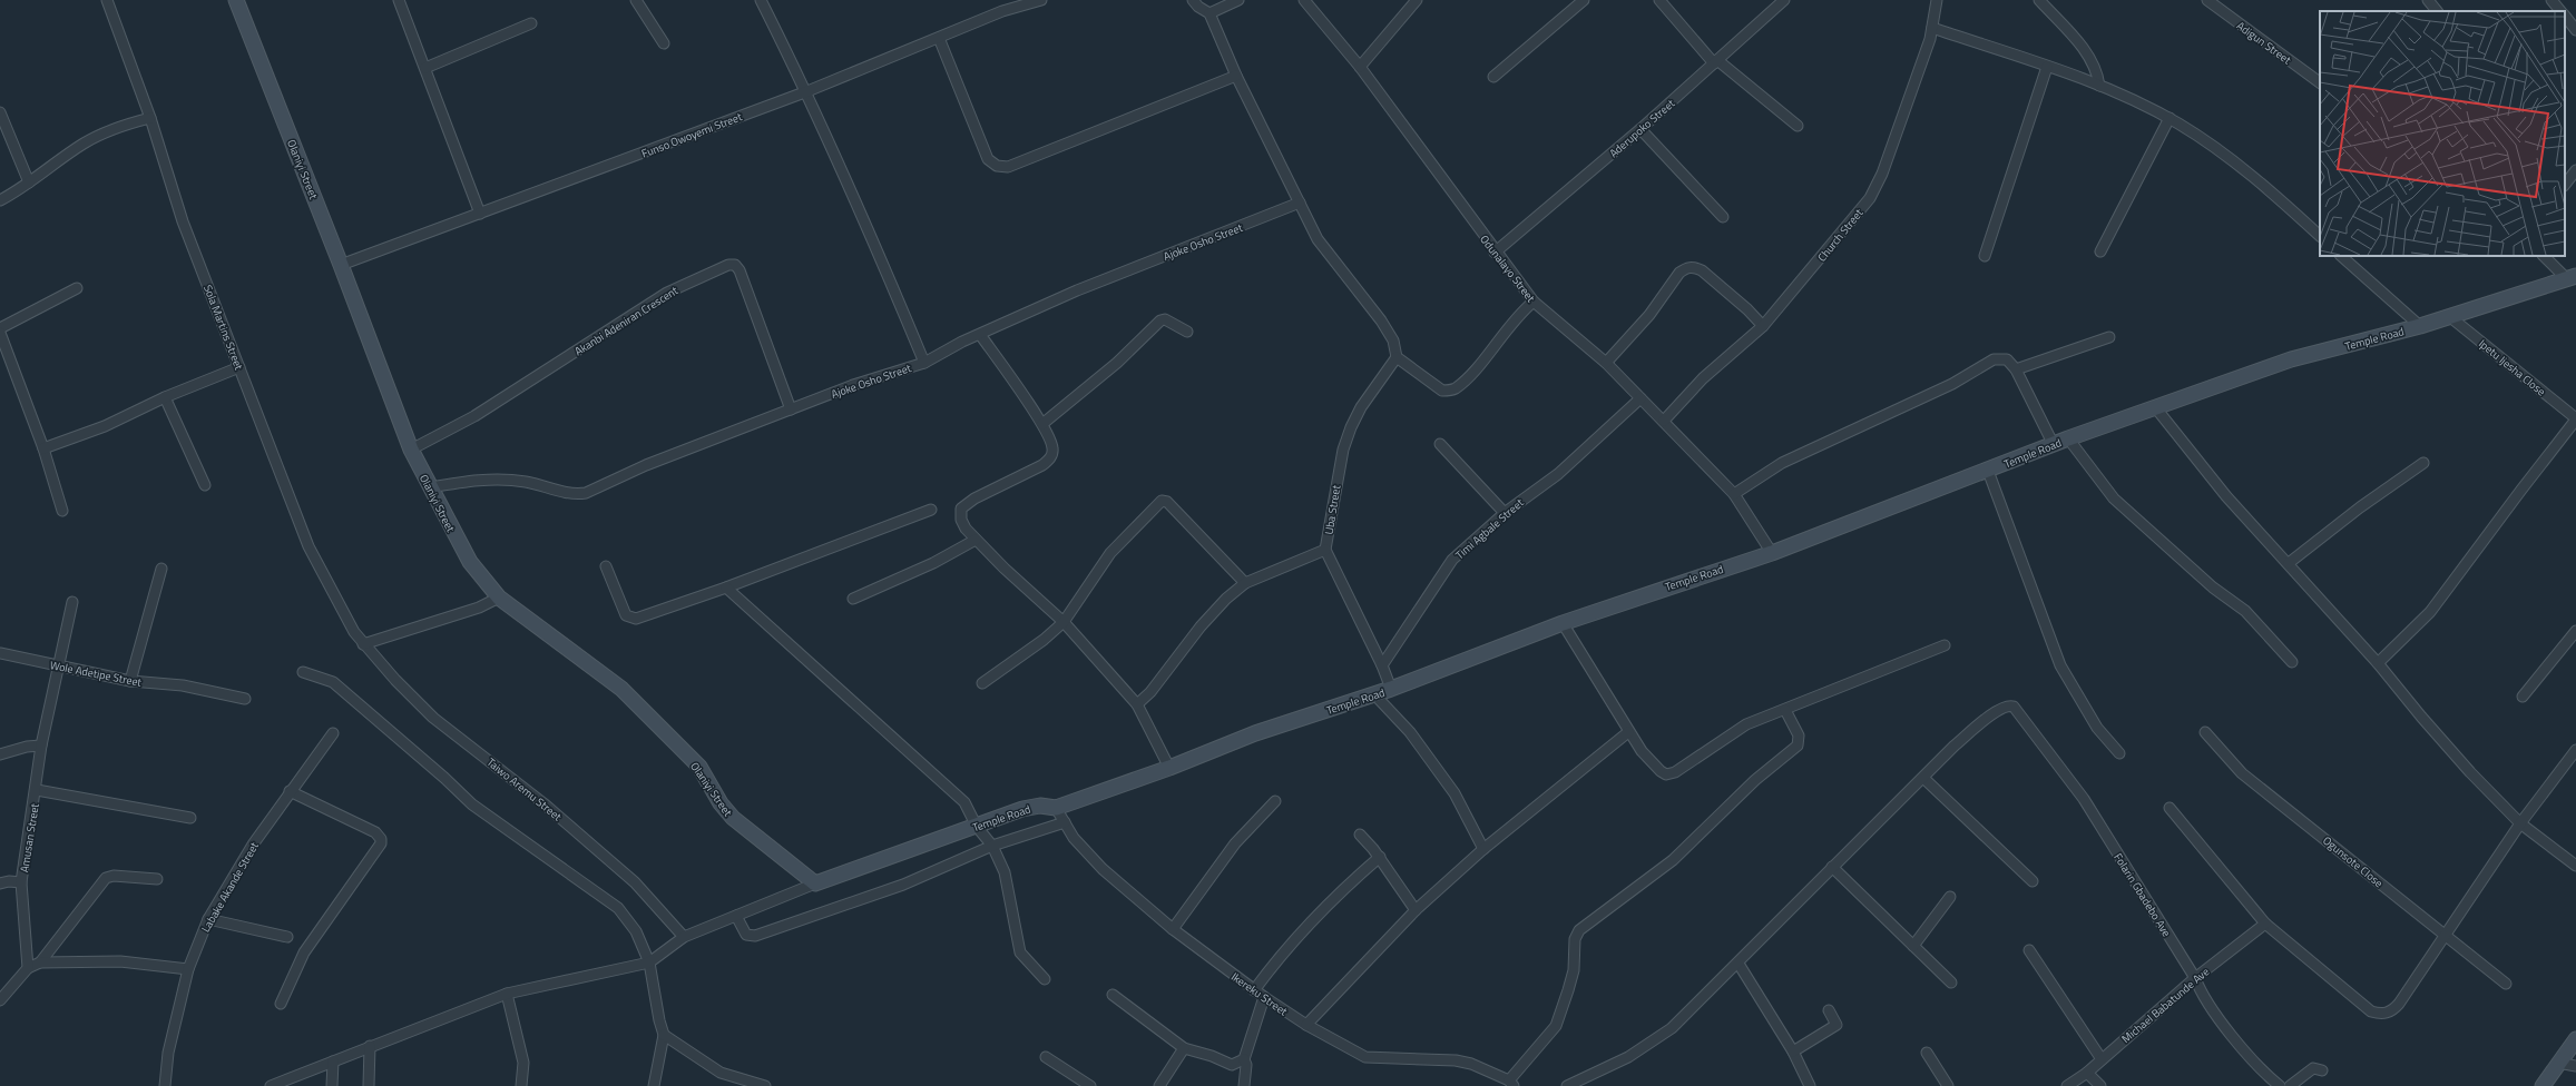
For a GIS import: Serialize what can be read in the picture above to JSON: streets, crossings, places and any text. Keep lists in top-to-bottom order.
{
  "streets": {
    "street": [
      "Adigun Street",
      "Aderupoko Street",
      "Funso Owoyemi Street",
      "Olaniyi Street",
      "Church Street",
      "Ajoke Osho Street",
      "Odunalayo Street",
      "Akanbi Adeniran Crescent",
      "Sola Martins Street",
      "Temple Road",
      "Ipetu Ijesha Close",
      "Uba Street",
      "Timi Agbale Street",
      "Wole Adetipe Street",
      "Taiwo Aremu Street",
      "Amusan Street",
      "Ogunsote Close",
      "Labake Akande Street",
      "Folarin Gbadebo Ave",
      "Ikereku Street",
      "Michael Babatunde Ave"
    ]
  },
  "crossings": [
    ["Aderupoko Street", "Odunalayo Street"],
    ["Funso Owoyemi Street", "Olaniyi Street"],
    ["Olaniyi Street", "Ajoke Osho Street"],
    ["Olaniyi Street", "Akanbi Adeniran Crescent"],
    ["Olaniyi Street", "Temple Road"],
    ["Church Street", "Odunalayo Street"],
    ["Ajoke Osho Street", "Akanbi Adeniran Crescent"],
    ["Odunalayo Street", "Temple Road"],
    ["Odunalayo Street", "Timi Agbale Street"],
    ["Sola Martins Street", "Taiwo Aremu Street"],
    ["Temple Road", "Ipetu Ijesha Close"],
    ["Temple Road", "Ikereku Street"],
    ["Uba Street", "Timi Agbale Street"],
    ["Wole Adetipe Street", "Amusan Street"],
    ["Folarin Gbadebo Ave", "Michael Babatunde Ave"]
  ]
}
